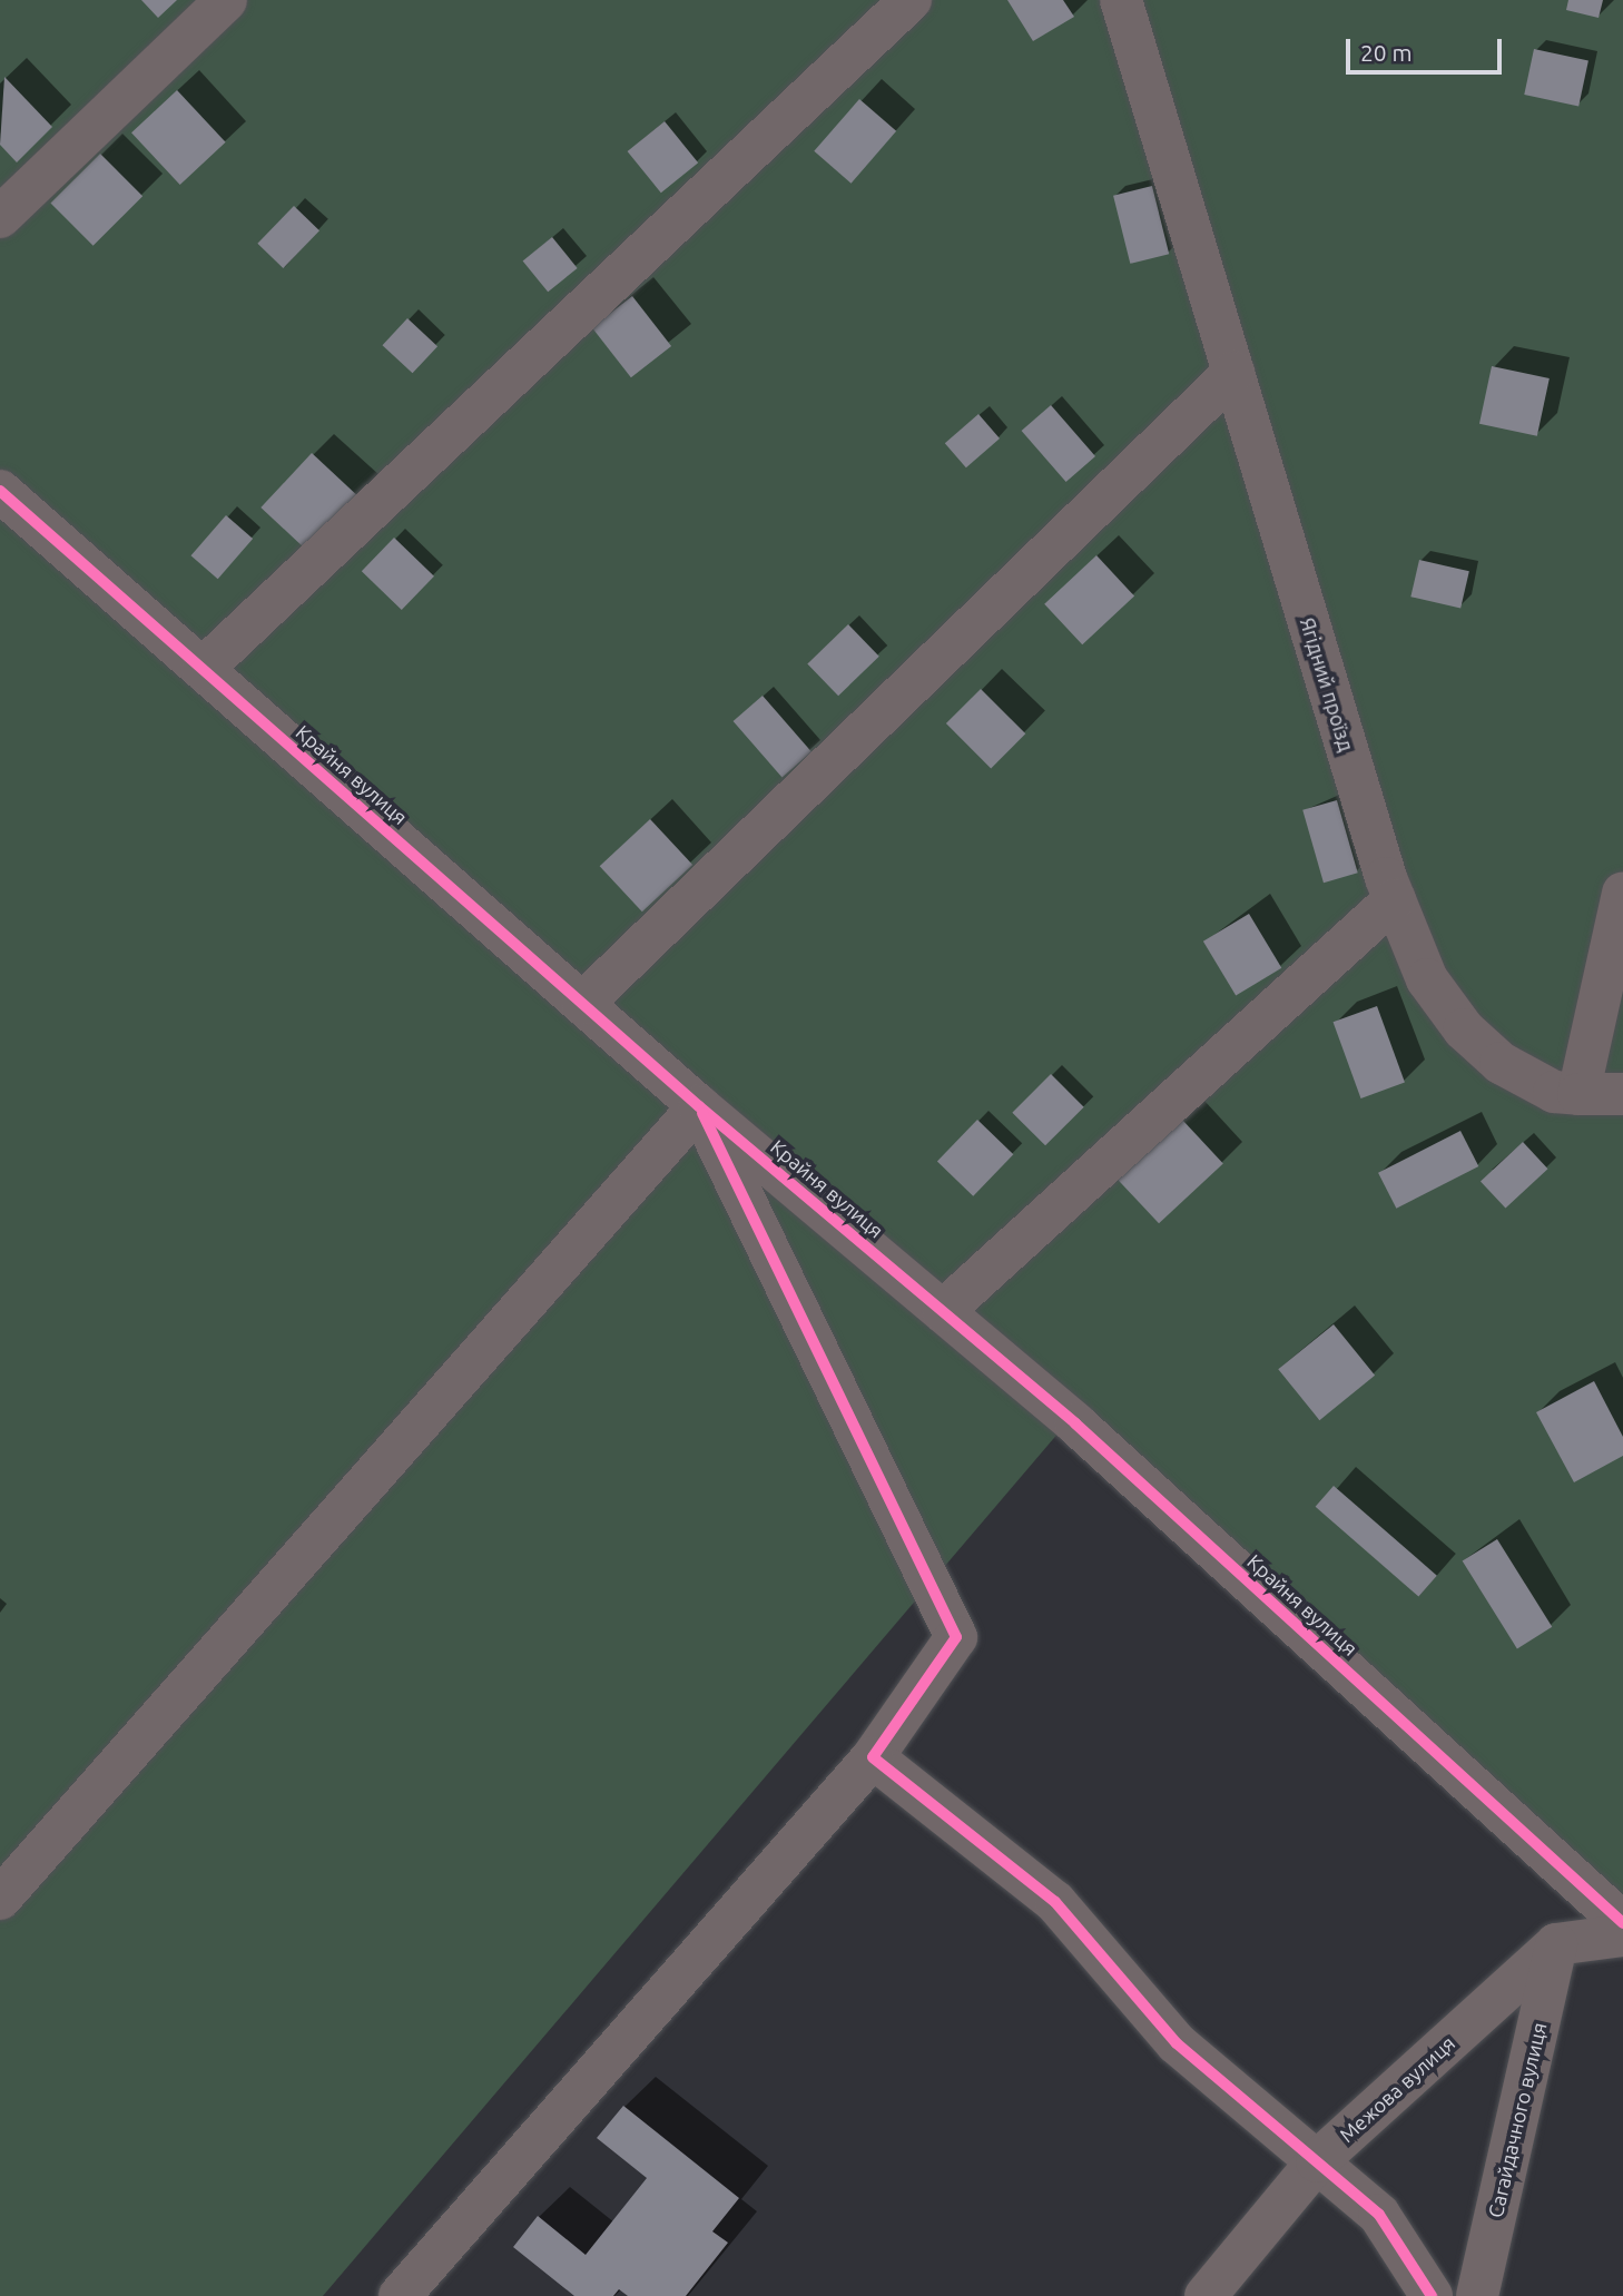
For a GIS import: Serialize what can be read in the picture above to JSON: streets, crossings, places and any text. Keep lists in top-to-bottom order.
{
  "streets": {
    "street": [
      "Ягідний проїзд",
      "Крайня вулиця",
      "Межова вулиця",
      "Сагайдачного вулиця"
    ]
  },
  "crossings": [
    ["Межова вулиця", "Сагайдачного вулиця"]
  ],
  "scale_bar": "20 m"
}
